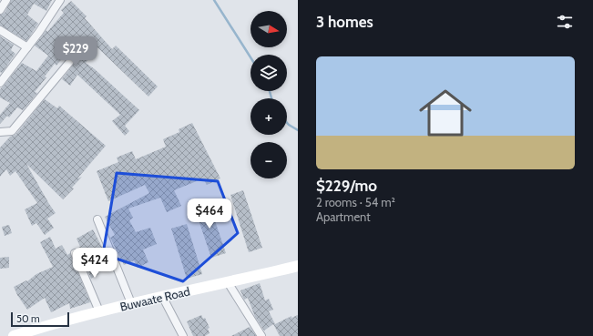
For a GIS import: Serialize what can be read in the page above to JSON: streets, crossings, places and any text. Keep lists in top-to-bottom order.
{
  "streets": {
    "street": ["Buwaate Road"]
  },
  "scale_bar": "50 m",
  "north": "right",
  "page": {
    "heading": "3 homes",
    "map_buttons": ["+", "−"],
    "price": ["$229", "$464", "$424"],
    "list": [
      {
        "name": "$229/mo",
        "note": "2 rooms · 54 m² · Apartment"
      }
    ],
    "scale": "50 m"
  }
}
